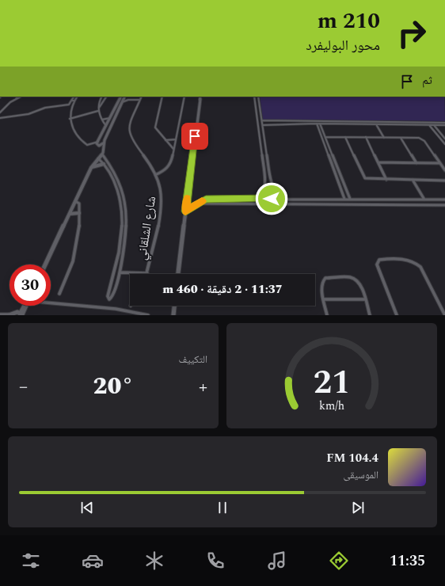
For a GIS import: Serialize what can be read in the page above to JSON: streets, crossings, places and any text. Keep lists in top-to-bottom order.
{
  "streets": {
    "street": ["شارع الشلقاني"]
  },
  "page": {
    "turn": ["210 m", "محور البوليفرد"],
    "then": "ثم",
    "limit": "30",
    "trip": "11:37 · 2 دقيقة · 460 m",
    "tile": "التكييف",
    "heat": ["−", "20°", "+"],
    "song": ["104.4 FM", "الموسيقى"],
    "tabs": "11:35",
    "gauge": ["21", "km/h"]
  }
}
